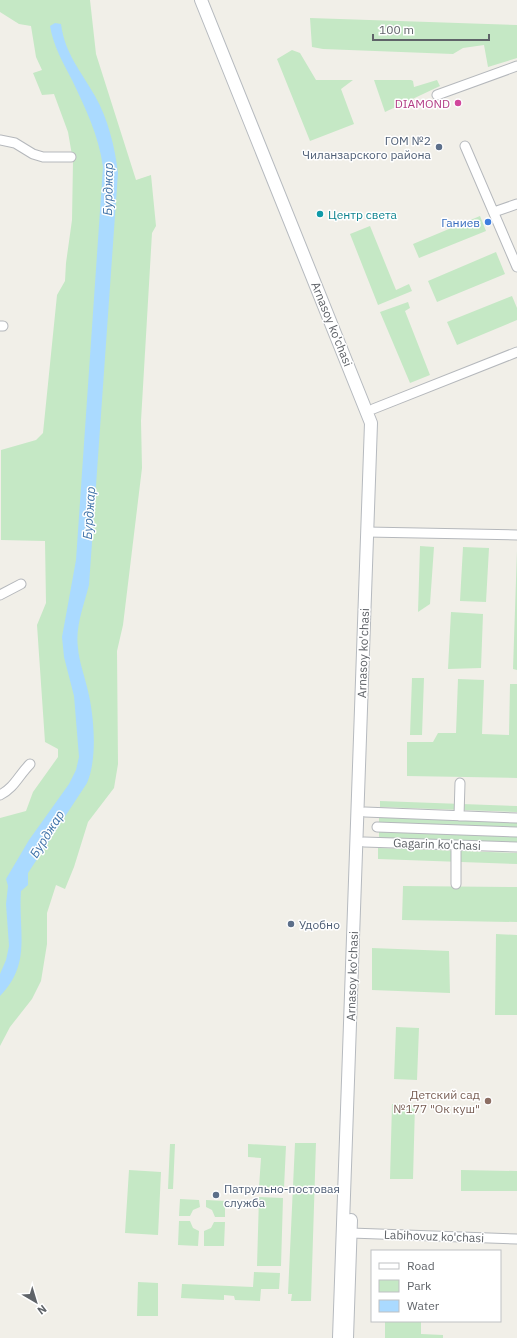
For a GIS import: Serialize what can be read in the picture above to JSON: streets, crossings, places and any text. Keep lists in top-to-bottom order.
{
  "streets": {
    "main road": ["Arnasoy ko'chasi"],
    "street": ["Gagarin ko'chasi", "Labihovuz ko'chasi"]
  },
  "crossings": [
    ["Arnasoy ko'chasi", "Gagarin ko'chasi"],
    ["Arnasoy ko'chasi", "Labihovuz ko'chasi"]
  ],
  "water": ["Бурджар"],
  "places": [
    "DIAMOND",
    "ГОМ №2 Чиланзарского района",
    "Центр света",
    "Ганиев",
    "Удобно",
    "Детский сад №177 \"Ок куш\"",
    "Патрульно-постовая служба"
  ],
  "legend": ["Road", "Park", "Water"],
  "scale_bar": "100 m",
  "north": "bottom right"
}
